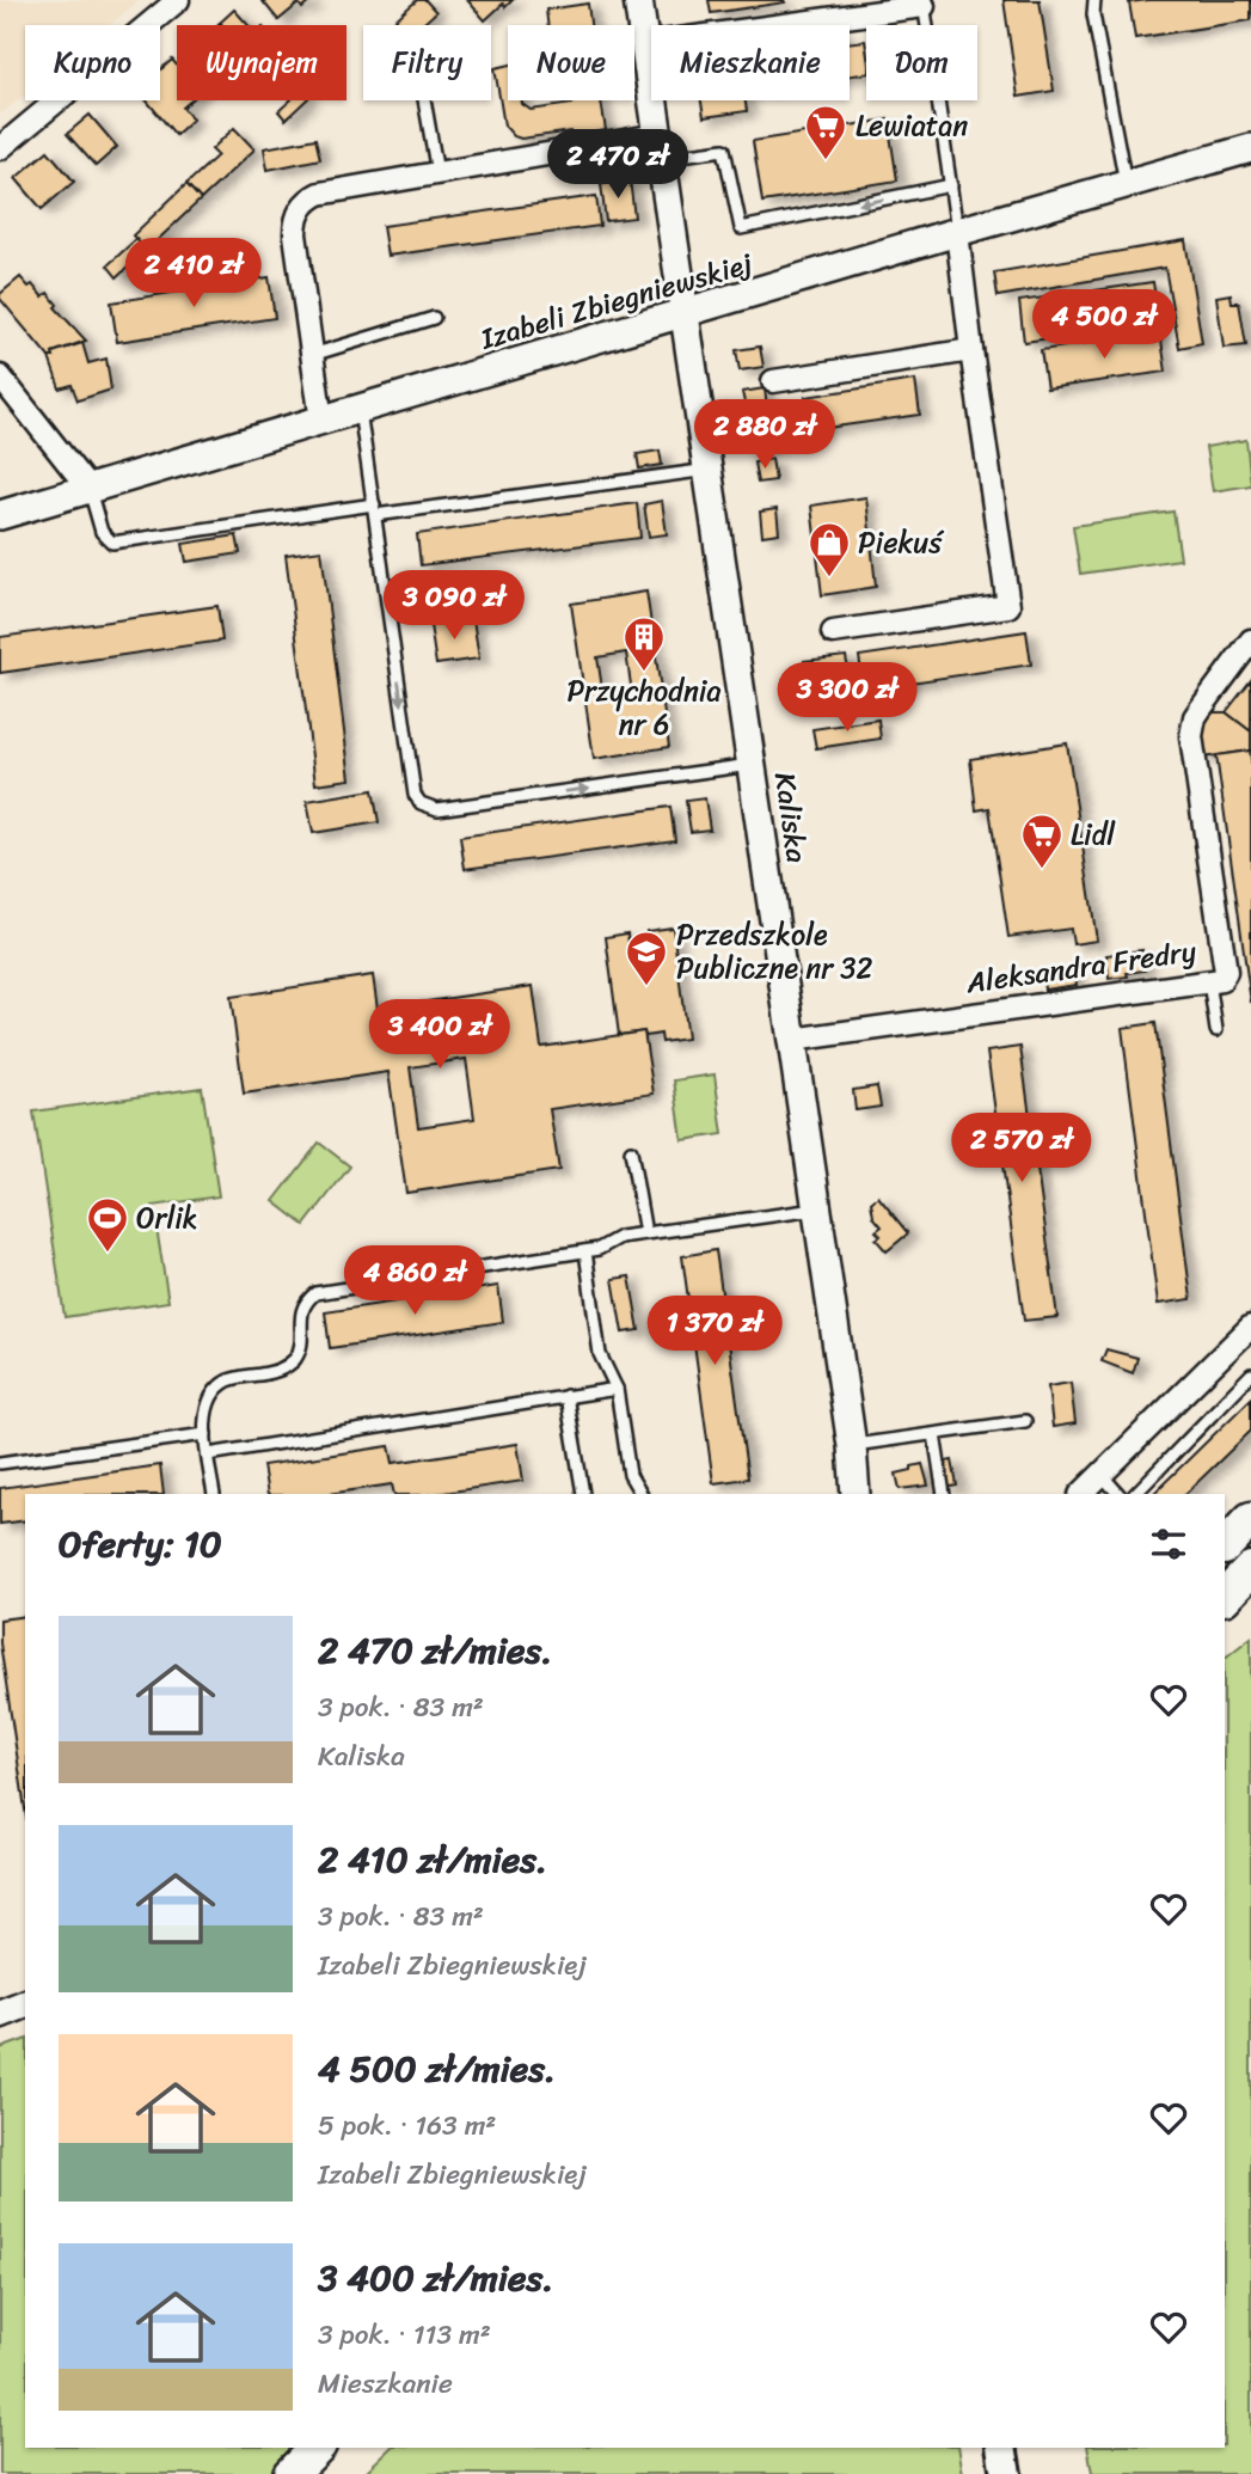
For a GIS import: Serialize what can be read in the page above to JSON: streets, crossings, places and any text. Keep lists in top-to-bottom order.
{
  "streets": {
    "street": ["Izabeli Zbiegniewskiej", "Kaliska", "Aleksandra Fredry"]
  },
  "crossings": [
    ["Izabeli Zbiegniewskiej", "Kaliska"],
    ["Kaliska", "Aleksandra Fredry"]
  ],
  "places": {
    "supermarket": ["Lewiatan", "Lidl"],
    "shop": ["Piekuś"],
    "building": ["Przychodnia nr 6"],
    "school or university": ["Przedszkole Publiczne nr 32"],
    "sports": ["Orlik"]
  },
  "page": {
    "chip": [
      "Kupno",
      "Wynajem",
      "Filtry",
      "Nowe",
      "Mieszkanie",
      "Dom"
    ],
    "price": [
      "2 470 zł",
      "2 410 zł",
      "4 500 zł",
      "2 880 zł",
      "3 090 zł",
      "3 300 zł",
      "3 400 zł",
      "2 570 zł",
      "4 860 zł",
      "1 370 zł"
    ],
    "heading": "Oferty: 10",
    "list": [
      {
        "name": "2 470 zł/mies.",
        "note": "3 pok. · 83 m² · Kaliska"
      },
      {
        "name": "2 410 zł/mies.",
        "note": "3 pok. · 83 m² · Izabeli Zbiegniewskiej"
      },
      {
        "name": "4 500 zł/mies.",
        "note": "5 pok. · 163 m² · Izabeli Zbiegniewskiej"
      },
      {
        "name": "3 400 zł/mies.",
        "note": "3 pok. · 113 m² · Mieszkanie"
      }
    ]
  }
}
